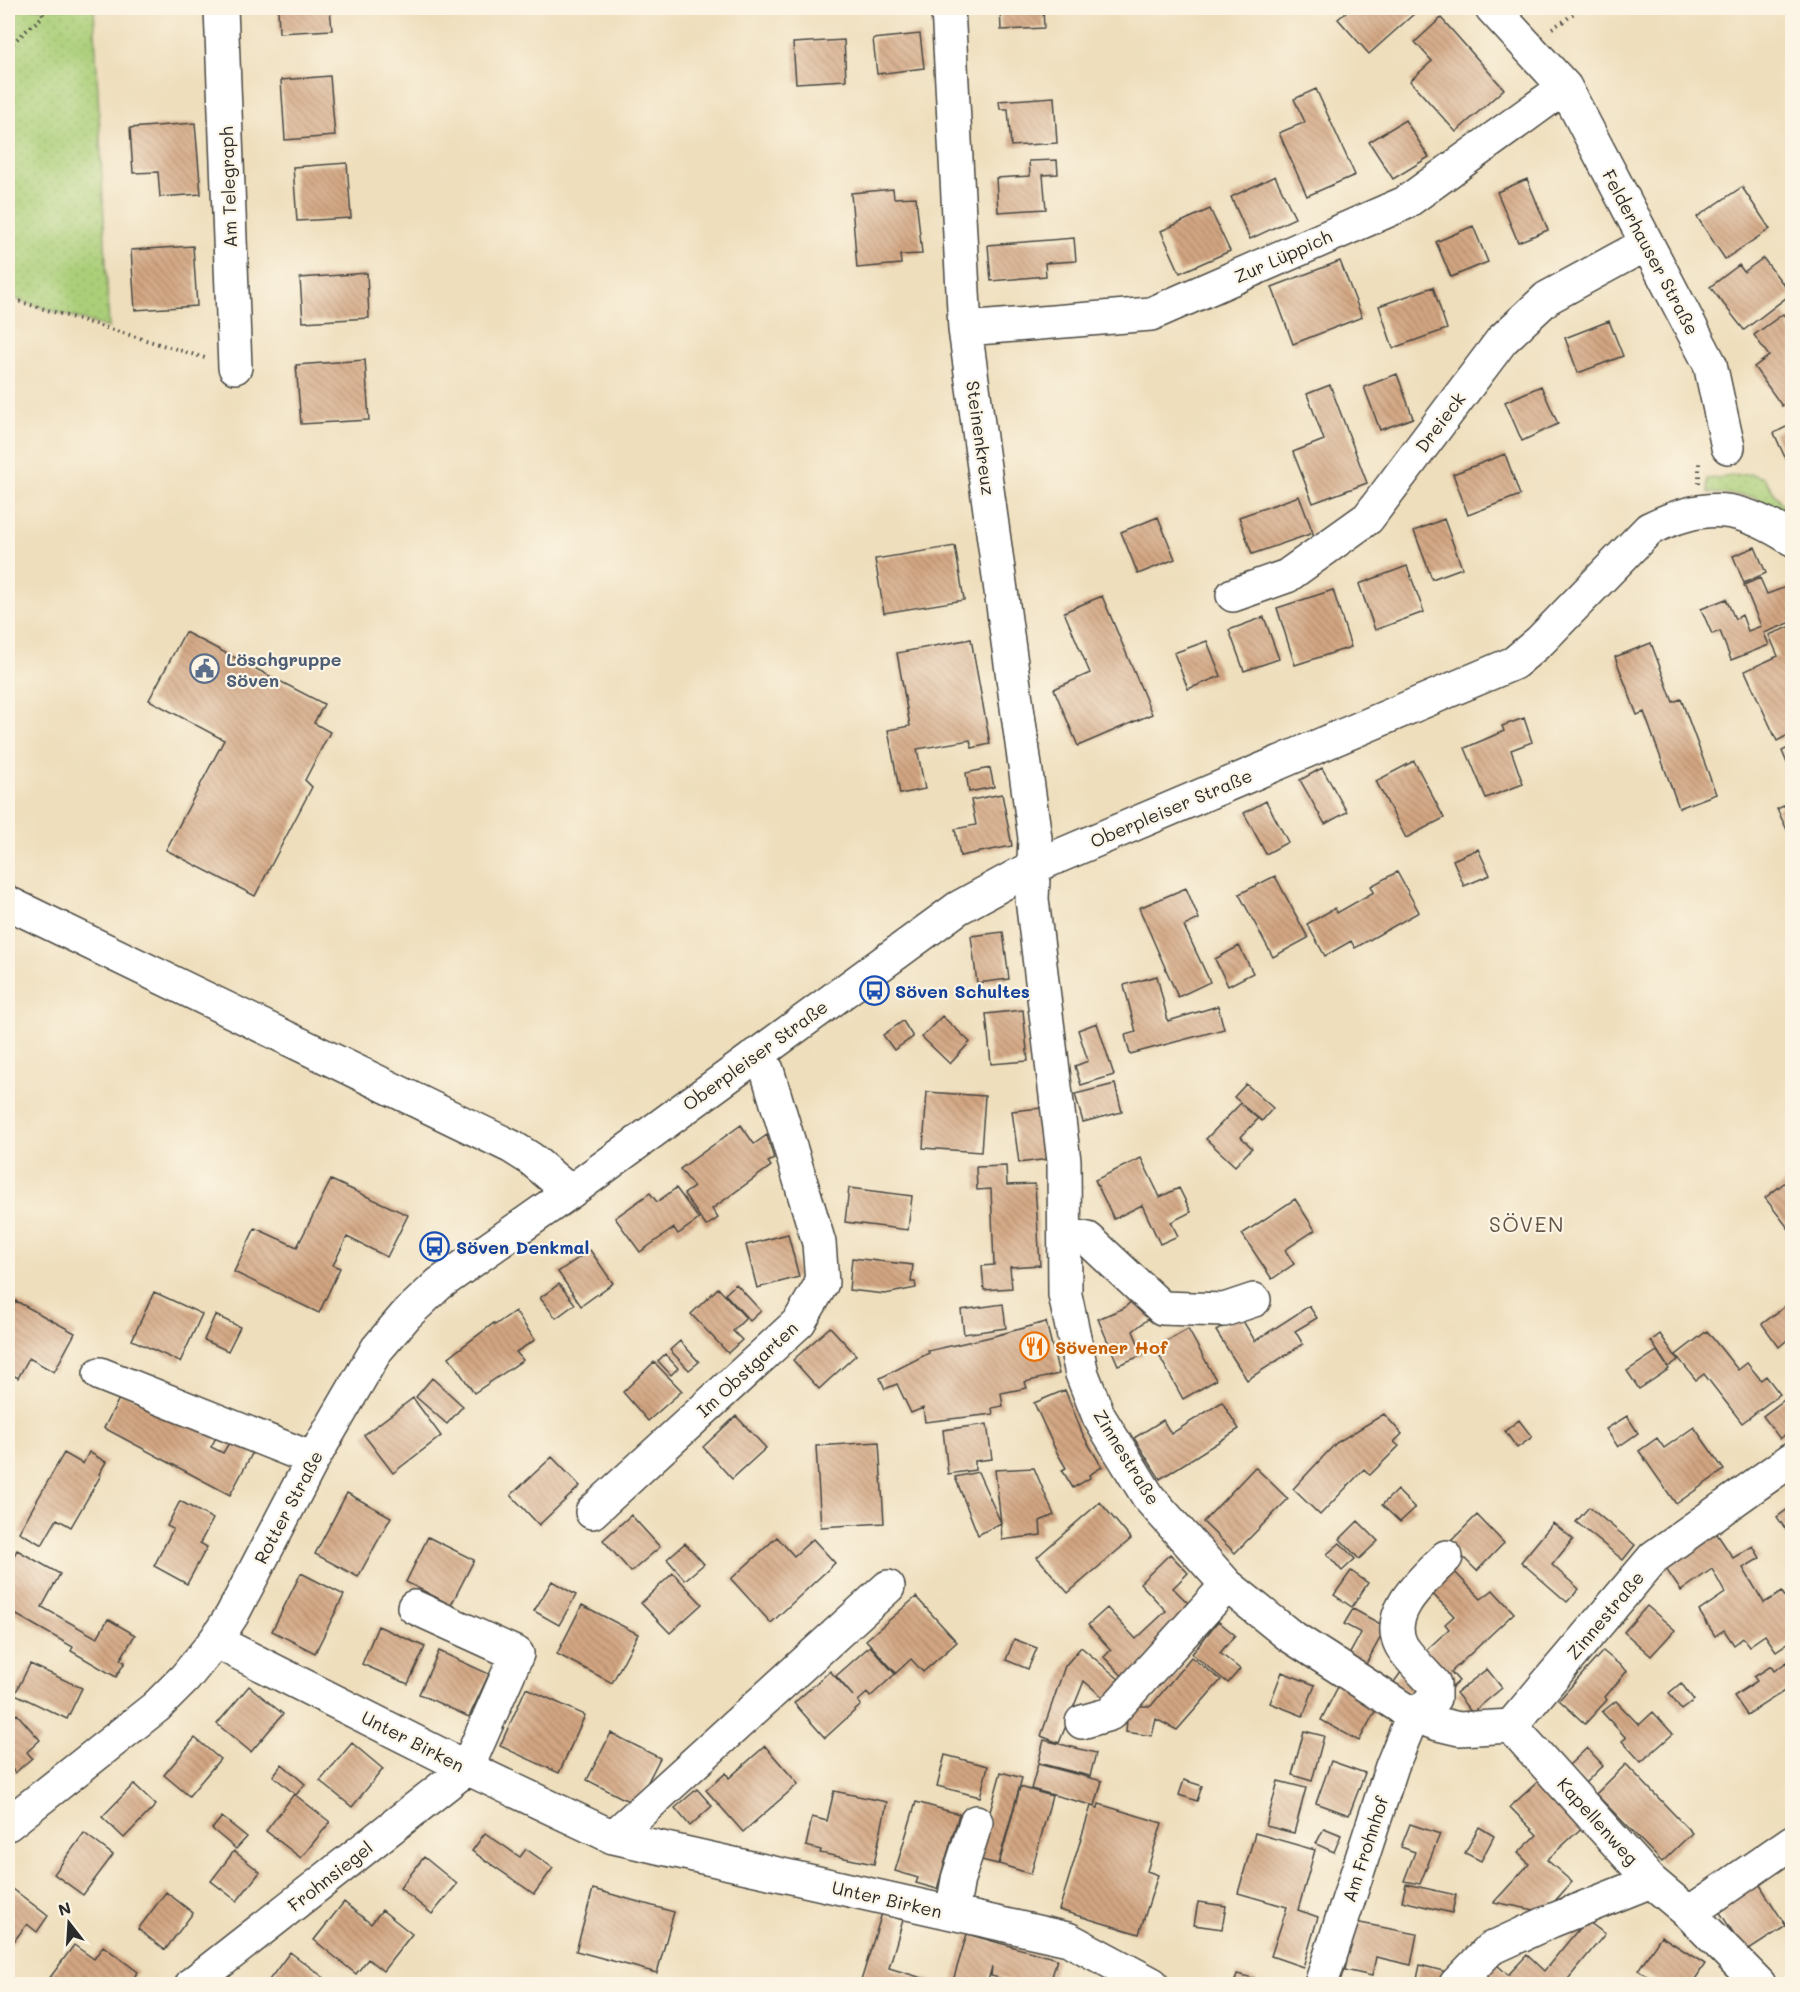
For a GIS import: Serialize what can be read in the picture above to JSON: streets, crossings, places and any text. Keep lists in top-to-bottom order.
{
  "streets": {
    "street": [
      "Am Telegraph",
      "Felderhauser Straße",
      "Zur Lüppich",
      "Dreieck",
      "Steinenkreuz",
      "Oberpleiser Straße",
      "Im Obstgarten",
      "Zinnestraße",
      "Rotter Straße",
      "Unter Birken",
      "Kapellenweg",
      "Am Frohnhof",
      "Frohnsiegel"
    ]
  },
  "crossings": [
    ["Felderhauser Straße", "Zur Lüppich"],
    ["Felderhauser Straße", "Dreieck"],
    ["Zur Lüppich", "Steinenkreuz"],
    ["Steinenkreuz", "Oberpleiser Straße"],
    ["Steinenkreuz", "Zinnestraße"],
    ["Oberpleiser Straße", "Im Obstgarten"],
    ["Oberpleiser Straße", "Zinnestraße"],
    ["Oberpleiser Straße", "Rotter Straße"],
    ["Zinnestraße", "Kapellenweg"],
    ["Zinnestraße", "Am Frohnhof"],
    ["Rotter Straße", "Unter Birken"],
    ["Unter Birken", "Frohnsiegel"]
  ],
  "districts": ["SÖVEN"],
  "places": {
    "public building": ["Löschgruppe Söven"],
    "bus stop": ["Söven Schultes", "Söven Denkmal"],
    "restaurant": ["Sövener Hof"]
  },
  "north": "top"
}
